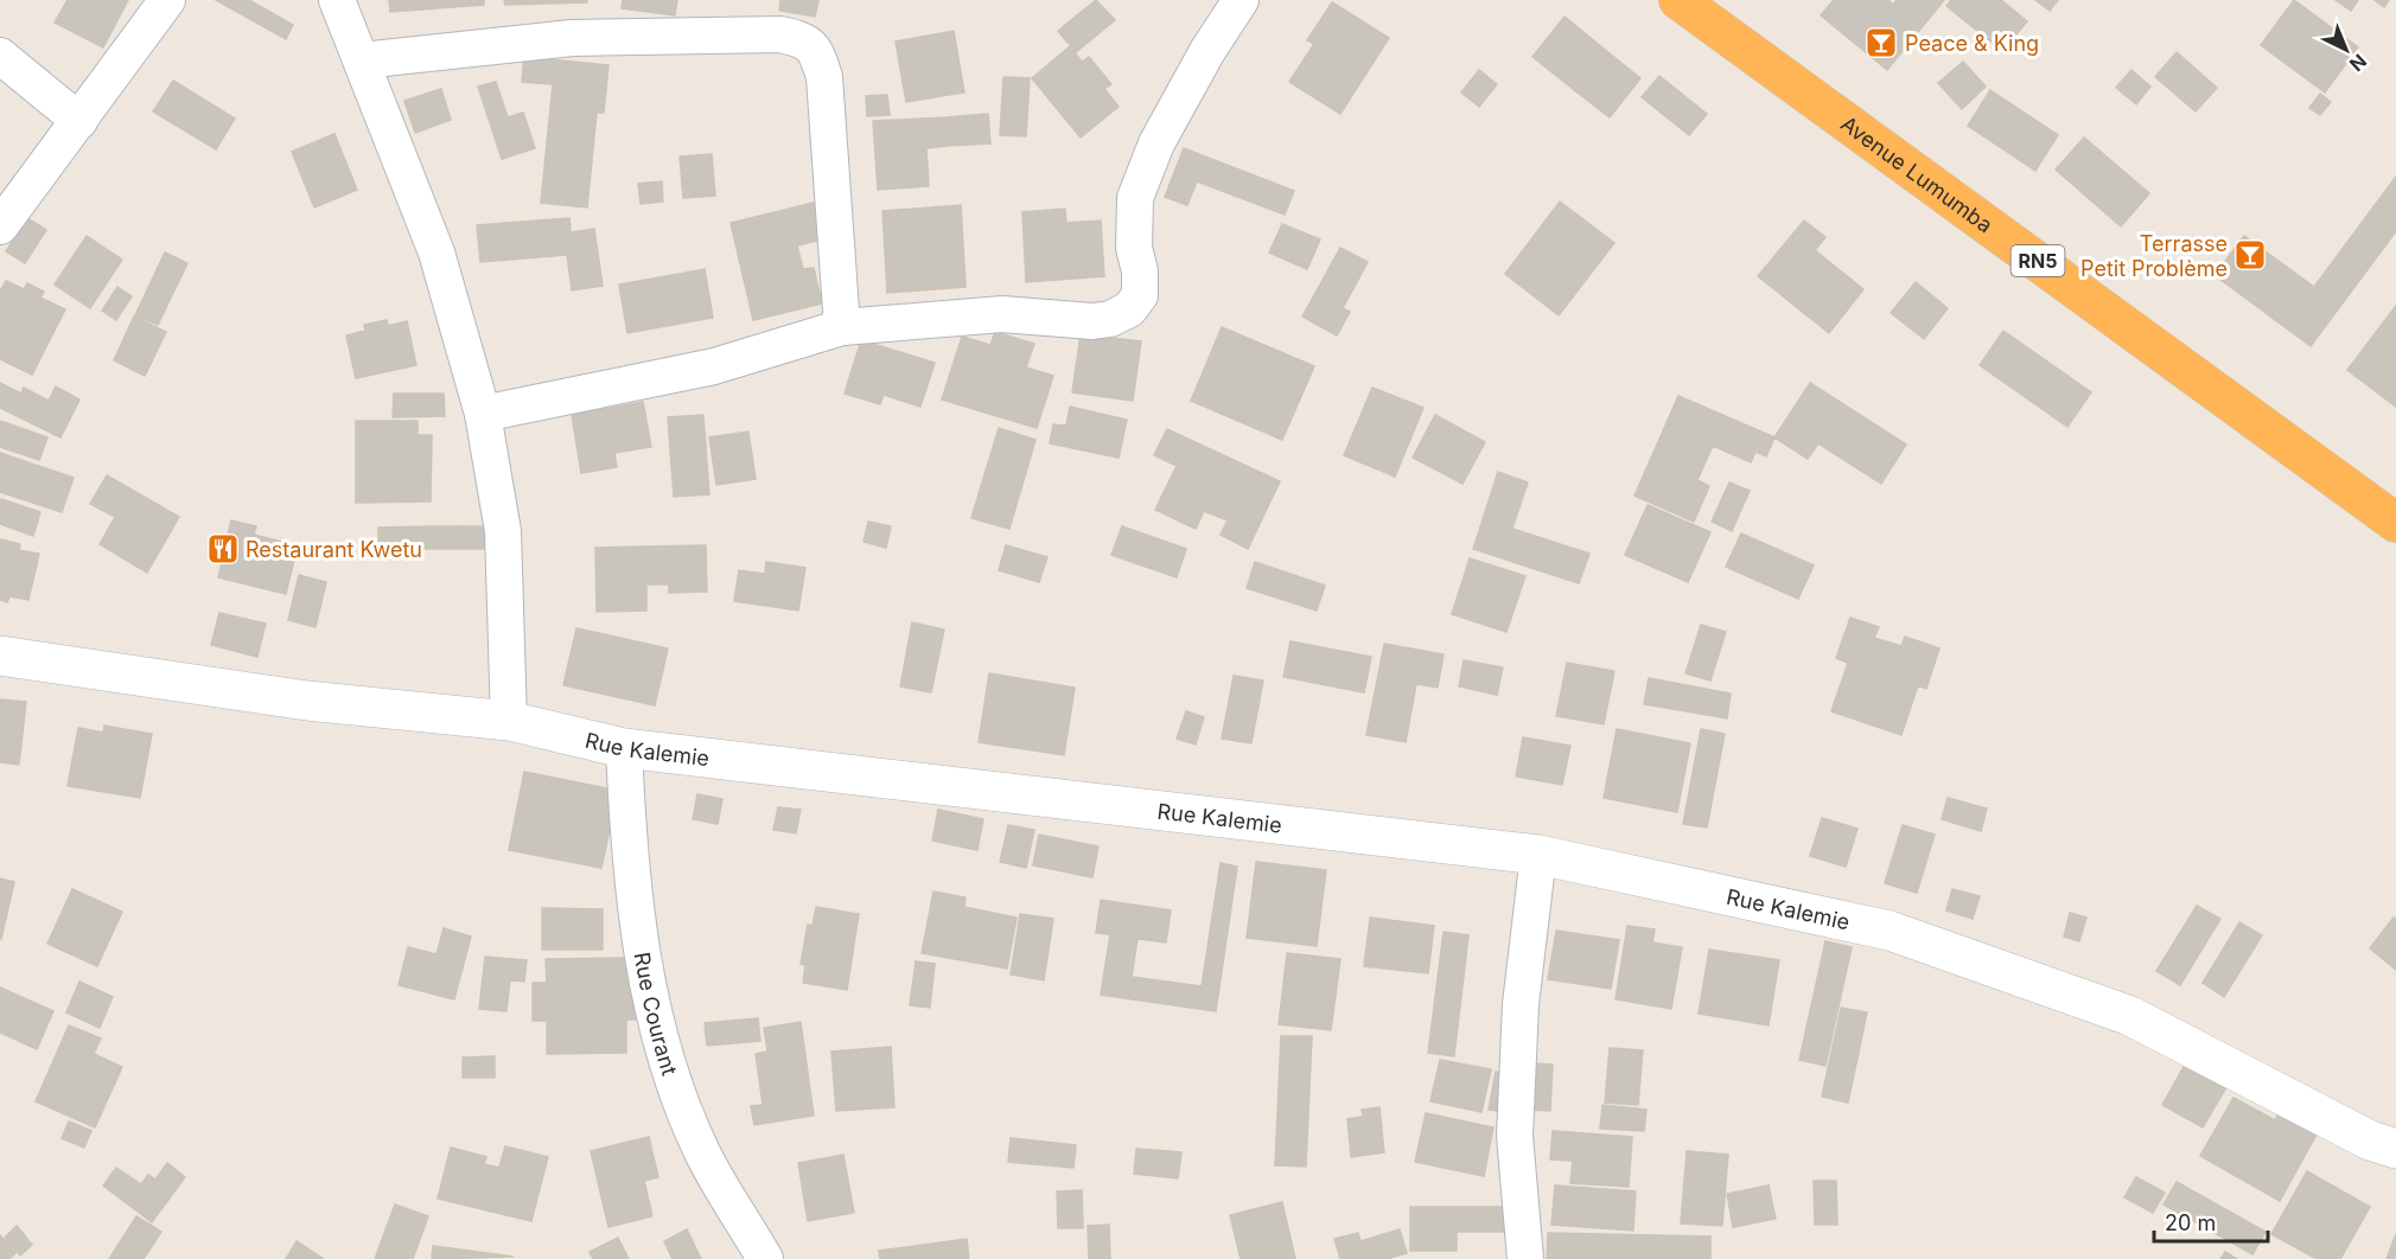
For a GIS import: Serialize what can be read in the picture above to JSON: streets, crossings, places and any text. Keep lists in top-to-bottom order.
{
  "streets": {
    "highway": ["Avenue Lumumba", "RN5"],
    "street": ["Rue Kalemie", "Rue Courant"]
  },
  "crossings": [
    ["Rue Kalemie", "Rue Courant"]
  ],
  "places": {
    "bar": ["Peace & King", "Terrasse Petit Problème"],
    "restaurant": ["Restaurant Kwetu"]
  },
  "scale_bar": "20 m",
  "north": "bottom right"
}
